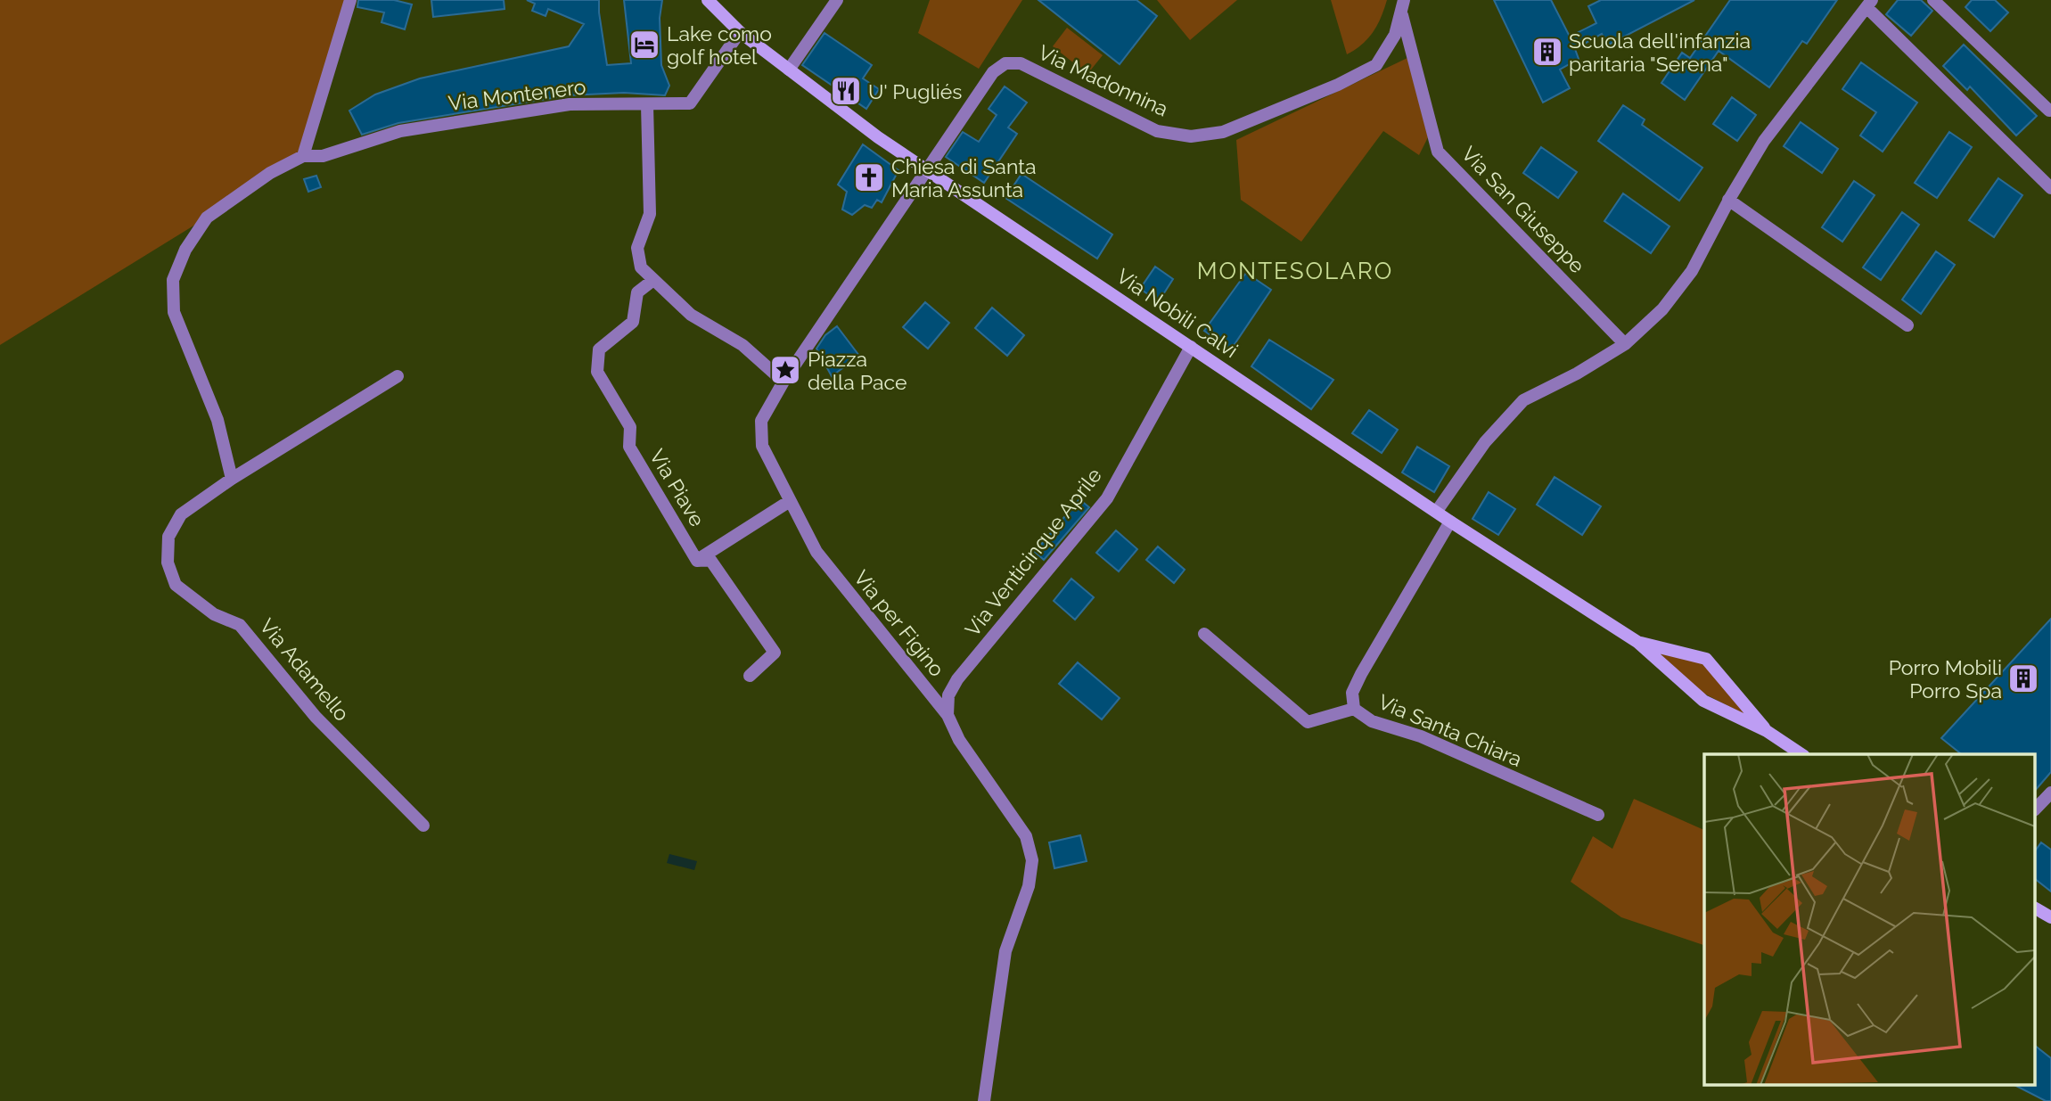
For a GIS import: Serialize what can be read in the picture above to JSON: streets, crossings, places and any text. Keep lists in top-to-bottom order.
{
  "streets": {
    "main road": ["Via Nobili Calvi"],
    "street": [
      "Via Madonnina",
      "Via Montenero",
      "Via San Giuseppe",
      "Via Piave",
      "Via Venticinque Aprile",
      "Via per Figino",
      "Via Adamello",
      "Via Santa Chiara"
    ]
  },
  "crossings": [
    ["Via Madonnina", "Via San Giuseppe"],
    ["Via Madonnina", "Via Nobili Calvi"],
    ["Via Madonnina", "Via per Figino"],
    ["Via Montenero", "Via Nobili Calvi"],
    ["Via Nobili Calvi", "Via Venticinque Aprile"],
    ["Via Piave", "Via per Figino"],
    ["Via Venticinque Aprile", "Via per Figino"]
  ],
  "districts": ["MONTESOLARO"],
  "places": {
    "hotel": ["Lake como golf hotel"],
    "building": ["Scuola dell'infanzia paritaria \"Serena\"", "Porro Mobili Porro Spa"],
    "restaurant": ["U' Pugliés"],
    "church": ["Chiesa di Santa Maria Assunta"],
    "place": ["Piazza della Pace"]
  }
}
